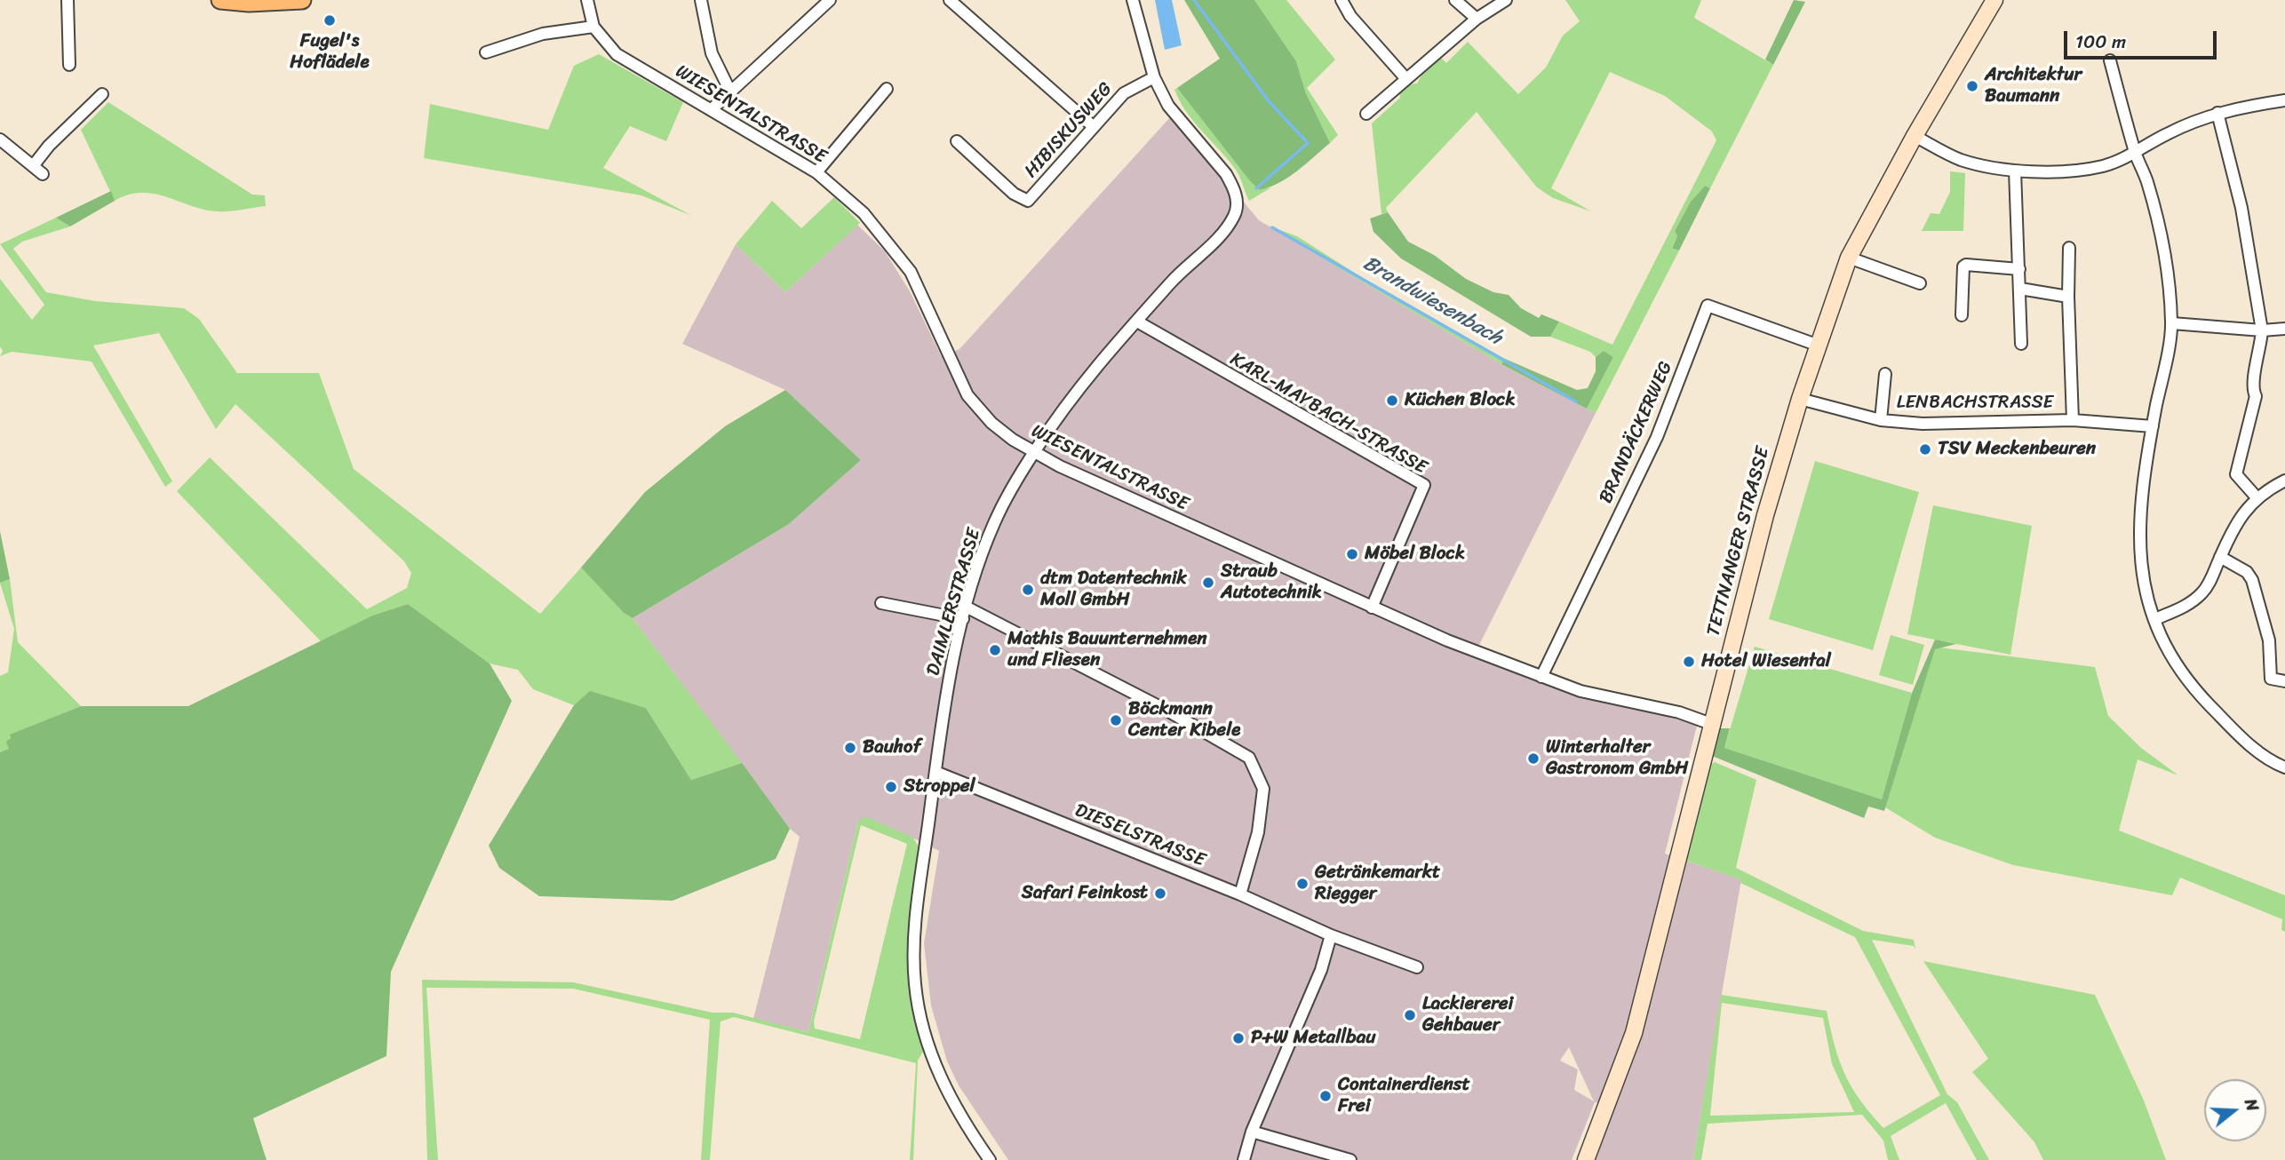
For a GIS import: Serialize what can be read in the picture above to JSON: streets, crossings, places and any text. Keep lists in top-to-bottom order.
{
  "streets": {
    "main road": ["TETTNANGER STRASSE"],
    "street": [
      "WIESENTALSTRASSE",
      "HIBISKUSWEG",
      "LENBACHSTRASSE",
      "KARL-MAYBACH-STRASSE",
      "BRANDÄCKERWEG",
      "DAIMLERSTRASSE",
      "DIESELSTRASSE"
    ]
  },
  "crossings": [
    ["WIESENTALSTRASSE", "KARL-MAYBACH-STRASSE"],
    ["WIESENTALSTRASSE", "BRANDÄCKERWEG"],
    ["WIESENTALSTRASSE", "TETTNANGER STRASSE"],
    ["WIESENTALSTRASSE", "DAIMLERSTRASSE"],
    ["HIBISKUSWEG", "DAIMLERSTRASSE"],
    ["LENBACHSTRASSE", "TETTNANGER STRASSE"],
    ["KARL-MAYBACH-STRASSE", "DAIMLERSTRASSE"],
    ["BRANDÄCKERWEG", "TETTNANGER STRASSE"],
    ["DAIMLERSTRASSE", "DIESELSTRASSE"]
  ],
  "water": ["Brandwiesenbach"],
  "places": [
    "Fugel's Hoflädele",
    "Architektur Baumann",
    "Küchen Block",
    "TSV Meckenbeuren",
    "Möbel Block",
    "Straub Autotechnik",
    "dtm Datentechnik Moll GmbH",
    "Mathis Bauunternehmen und Fliesen",
    "Hotel Wiesental",
    "Böckmann Center Kibele",
    "Bauhof",
    "Winterhalter Gastronom GmbH",
    "Stroppel",
    "Getränkemarkt Riegger",
    "Safari Feinkost",
    "Lackiererei Gehbauer",
    "P+W Metallbau",
    "Containerdienst Frei"
  ],
  "scale_bar": "100 m",
  "north": "right"
}
